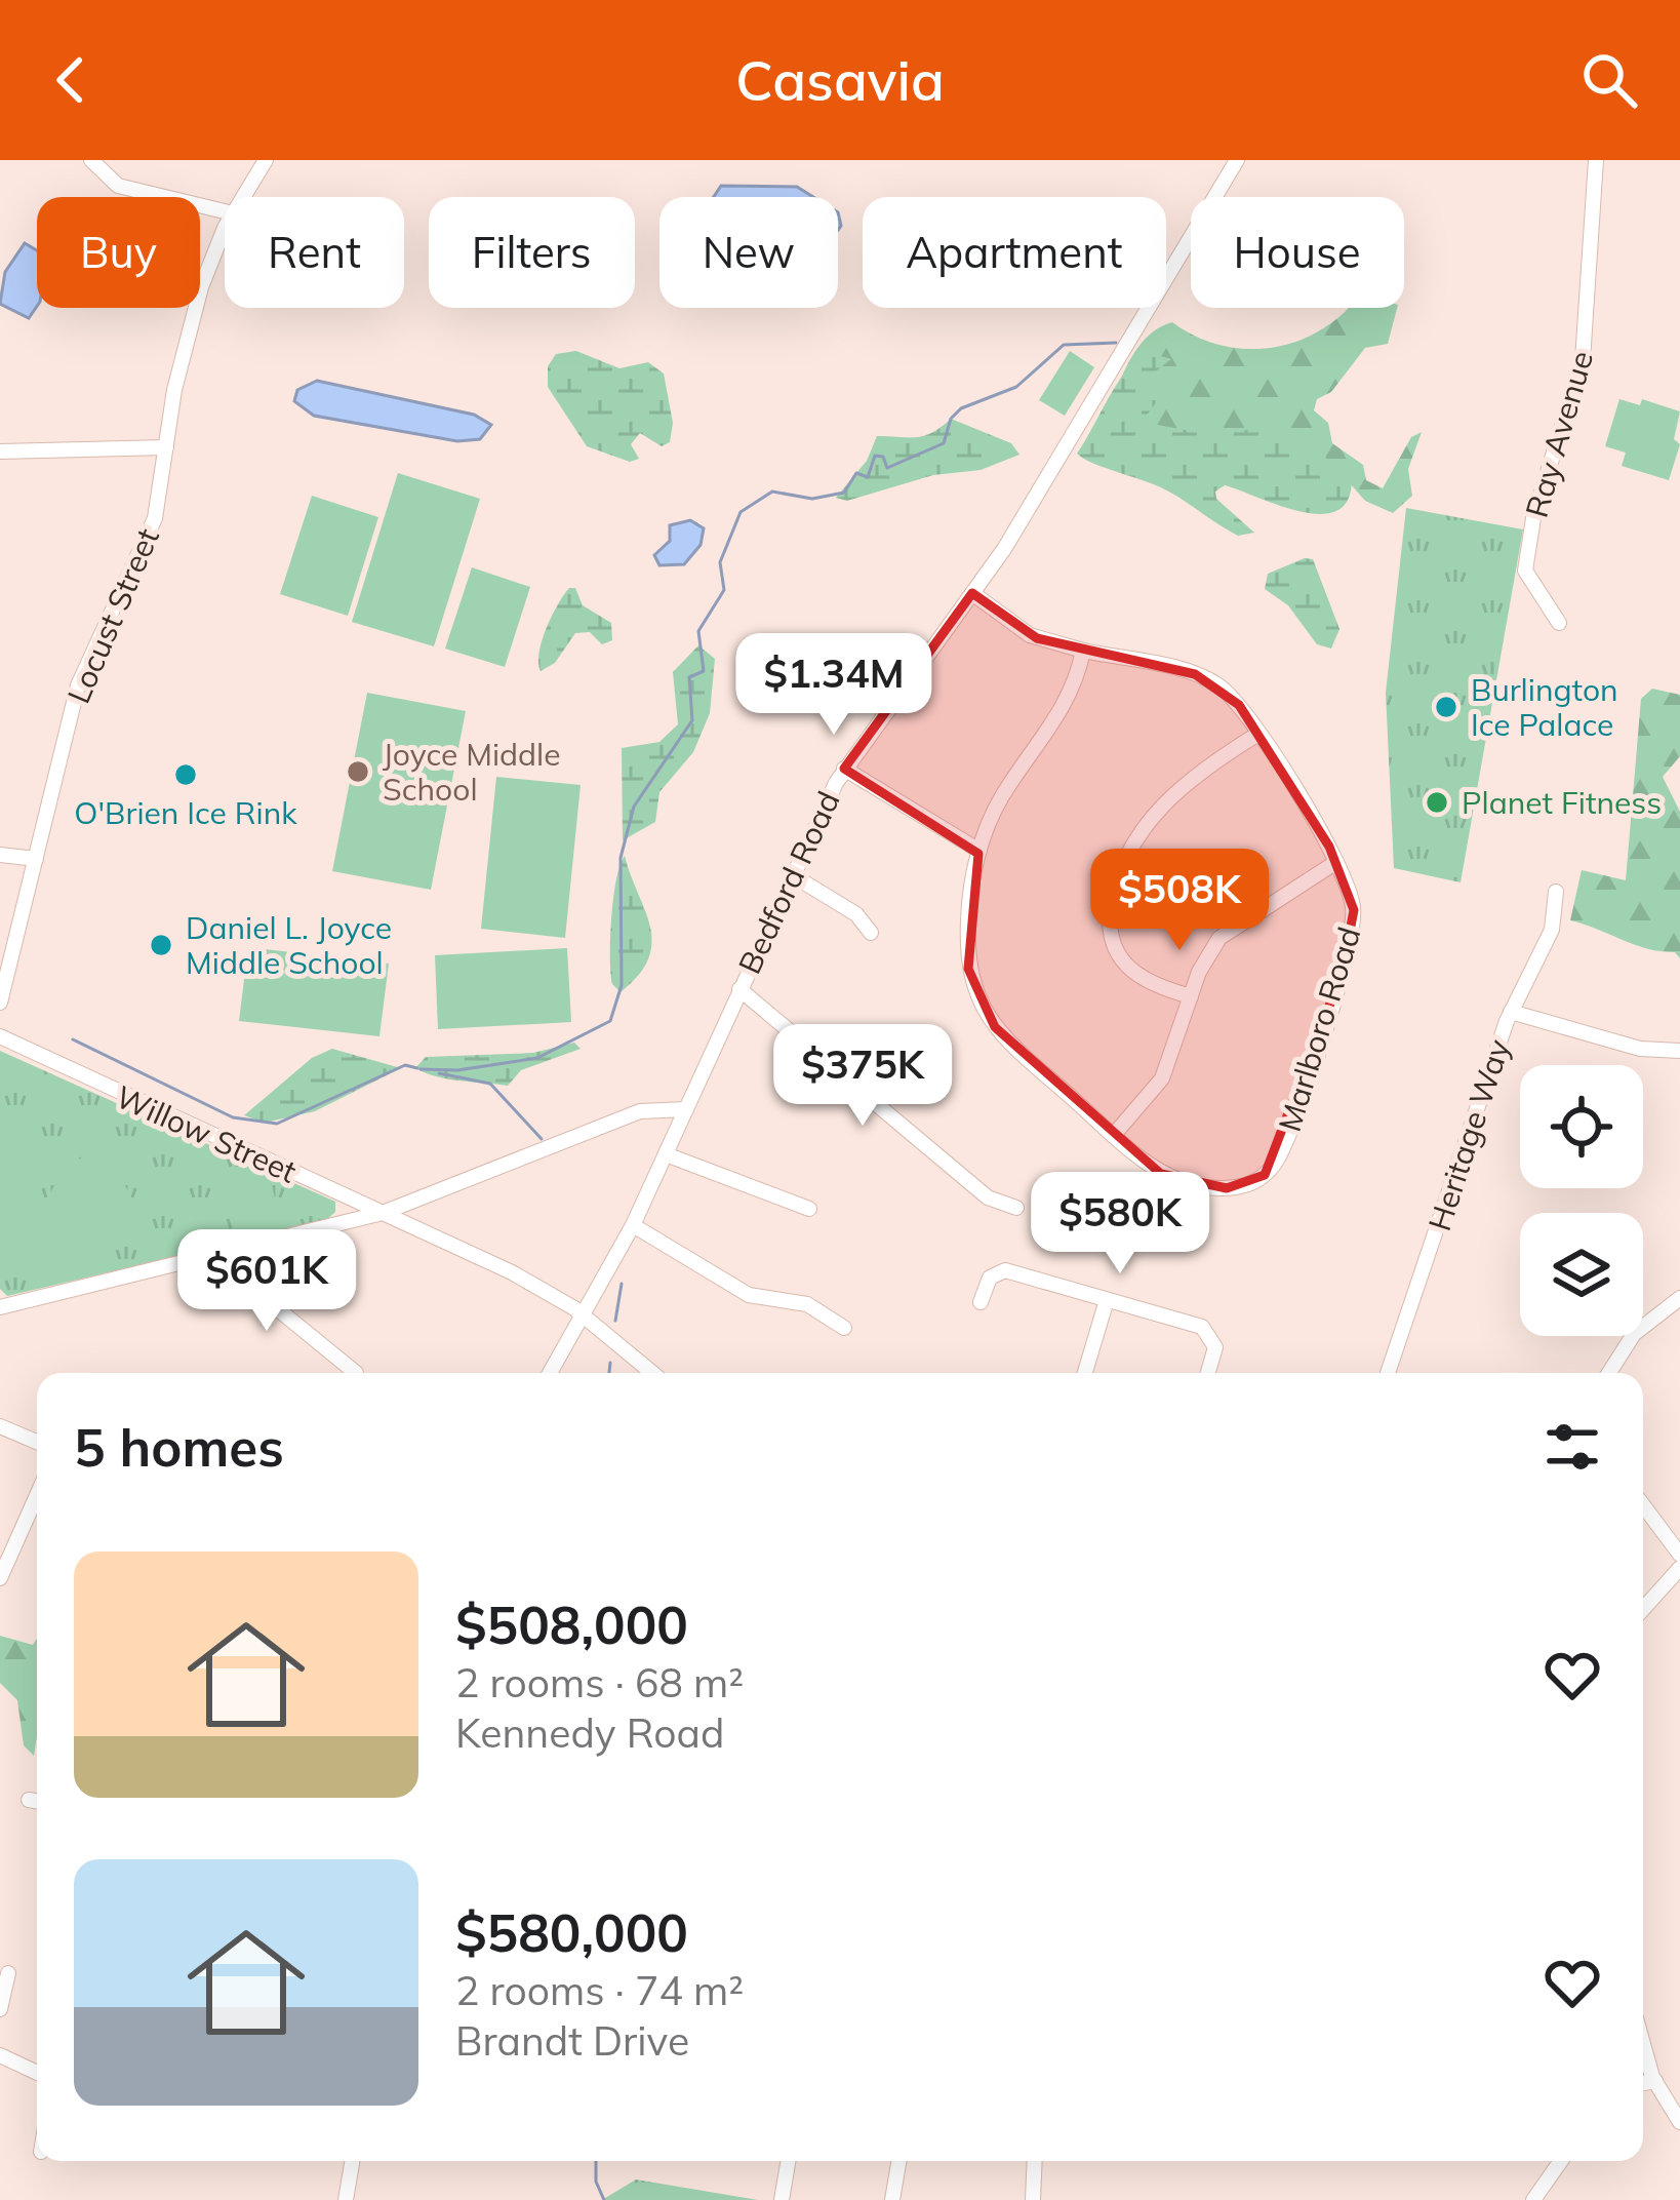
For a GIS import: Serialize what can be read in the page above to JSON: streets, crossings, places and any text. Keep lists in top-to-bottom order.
{
  "streets": {
    "street": [
      "Ray Avenue",
      "Locust Street",
      "Bedford Road",
      "Marlboro Road",
      "Willow Street",
      "Heritage Way"
    ]
  },
  "crossings": [
    ["Bedford Road", "Marlboro Road"],
    ["Bedford Road", "Willow Street"]
  ],
  "places": [
    "Burlington Ice Palace",
    "Joyce Middle School",
    "O'Brien Ice Rink",
    "Planet Fitness",
    "Daniel L. Joyce Middle School"
  ],
  "page": {
    "header": "Casavia",
    "chip": [
      "Buy",
      "Rent",
      "Filters",
      "New",
      "Apartment",
      "House"
    ],
    "price": [
      "$1.34M",
      "$508K",
      "$375K",
      "$580K",
      "$601K"
    ],
    "heading": "5 homes",
    "list": [
      {
        "name": "$508,000",
        "note": "2 rooms · 68 m² · Kennedy Road"
      },
      {
        "name": "$580,000",
        "note": "2 rooms · 74 m² · Brandt Drive"
      }
    ]
  }
}
